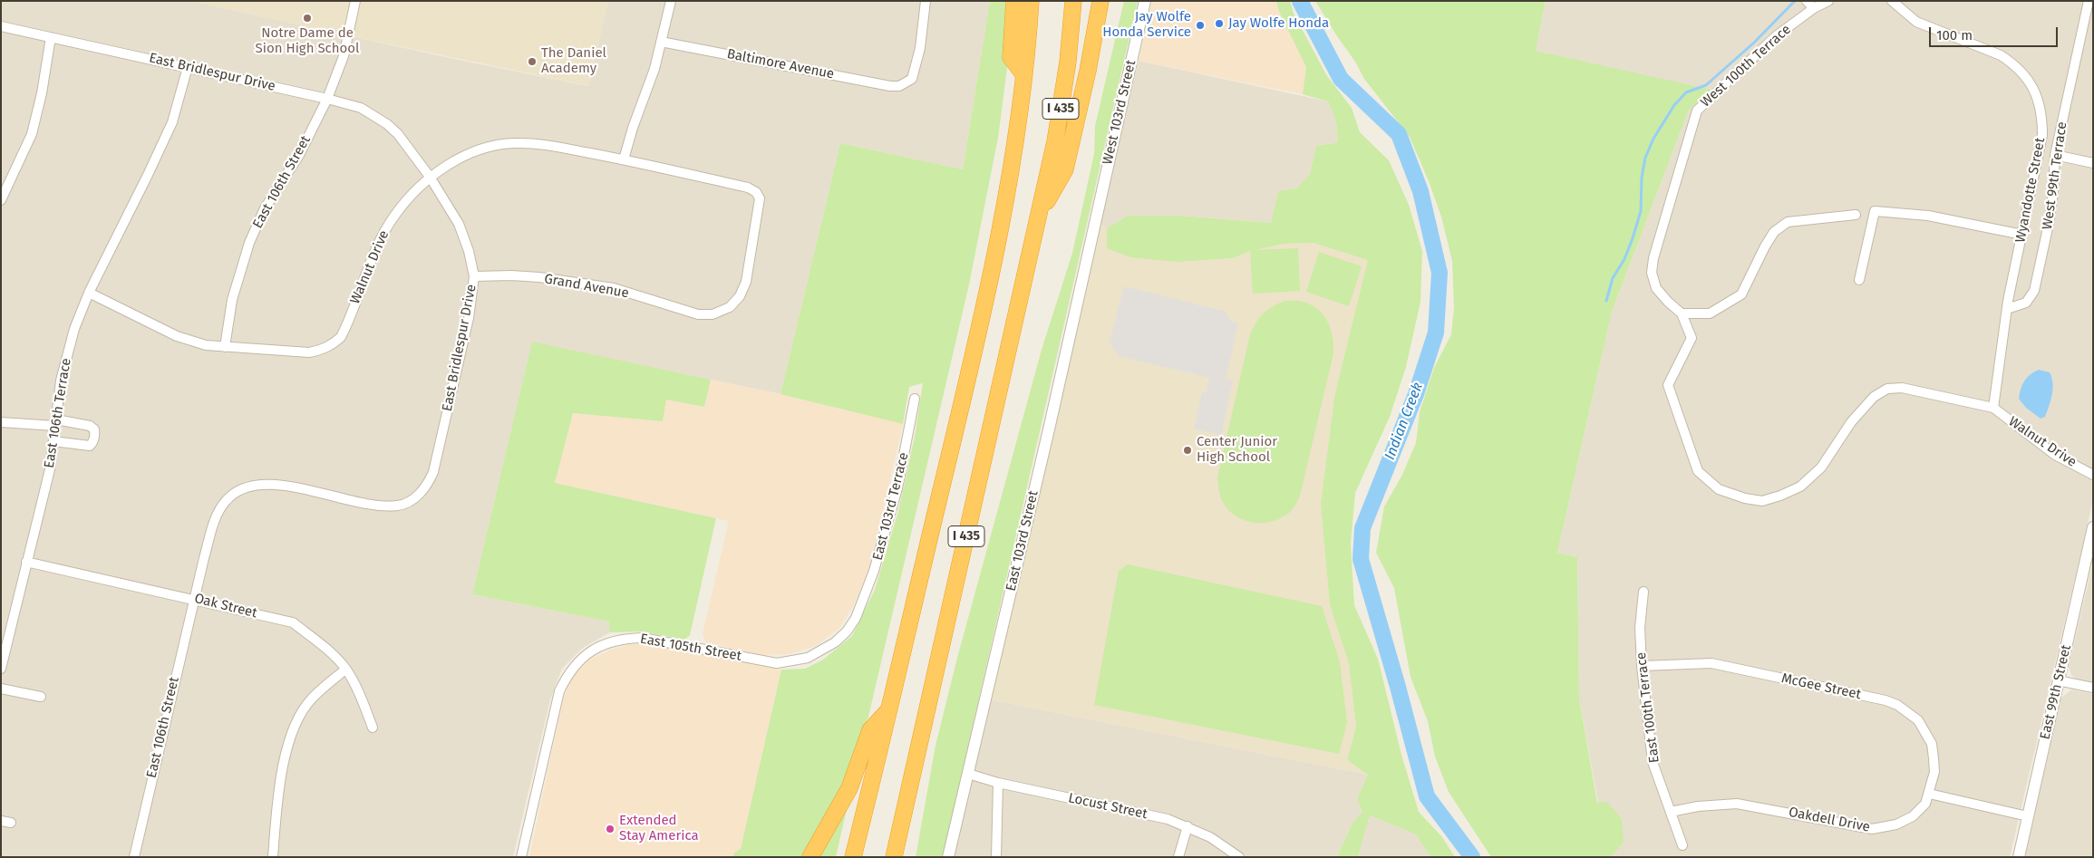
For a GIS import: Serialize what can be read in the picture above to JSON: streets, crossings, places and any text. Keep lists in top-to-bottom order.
{
  "streets": {
    "highway": ["I 435"],
    "street": [
      "Baltimore Avenue",
      "West 100th Terrace",
      "East Bridlespur Drive",
      "West 103rd Street",
      "West 99th Terrace",
      "East 106th Street",
      "Wyandotte Street",
      "Walnut Drive",
      "Grand Avenue",
      "East 106th Terrace",
      "East 103rd Terrace",
      "East 103rd Street",
      "Oak Street",
      "East 105th Street",
      "McGee Street",
      "East 99th Street",
      "East 100th Terrace",
      "Locust Street",
      "Oakdell Drive"
    ]
  },
  "crossings": [
    ["East Bridlespur Drive", "East 106th Street"],
    ["East Bridlespur Drive", "Walnut Drive"],
    ["East Bridlespur Drive", "Grand Avenue"],
    ["East Bridlespur Drive", "East 106th Terrace"],
    ["East Bridlespur Drive", "Oak Street"],
    ["West 103rd Street", "East 103rd Street"],
    ["West 99th Terrace", "Wyandotte Street"],
    ["East 106th Street", "Walnut Drive"],
    ["East 106th Street", "Oak Street"],
    ["Wyandotte Street", "Walnut Drive"],
    ["Walnut Drive", "Grand Avenue"],
    ["Walnut Drive", "East 106th Terrace"],
    ["East 106th Terrace", "Oak Street"],
    ["East 103rd Terrace", "East 105th Street"],
    ["East 103rd Street", "Locust Street"],
    ["McGee Street", "East 100th Terrace"],
    ["McGee Street", "Oakdell Drive"],
    ["East 100th Terrace", "Oakdell Drive"]
  ],
  "water": ["Indian Creek"],
  "places": [
    "Notre Dame de Sion High School",
    "Jay Wolfe Honda",
    "Jay Wolfe Honda Service",
    "The Daniel Academy",
    "Center Junior High School",
    "Extended Stay America"
  ],
  "scale_bar": "100 m"
}
